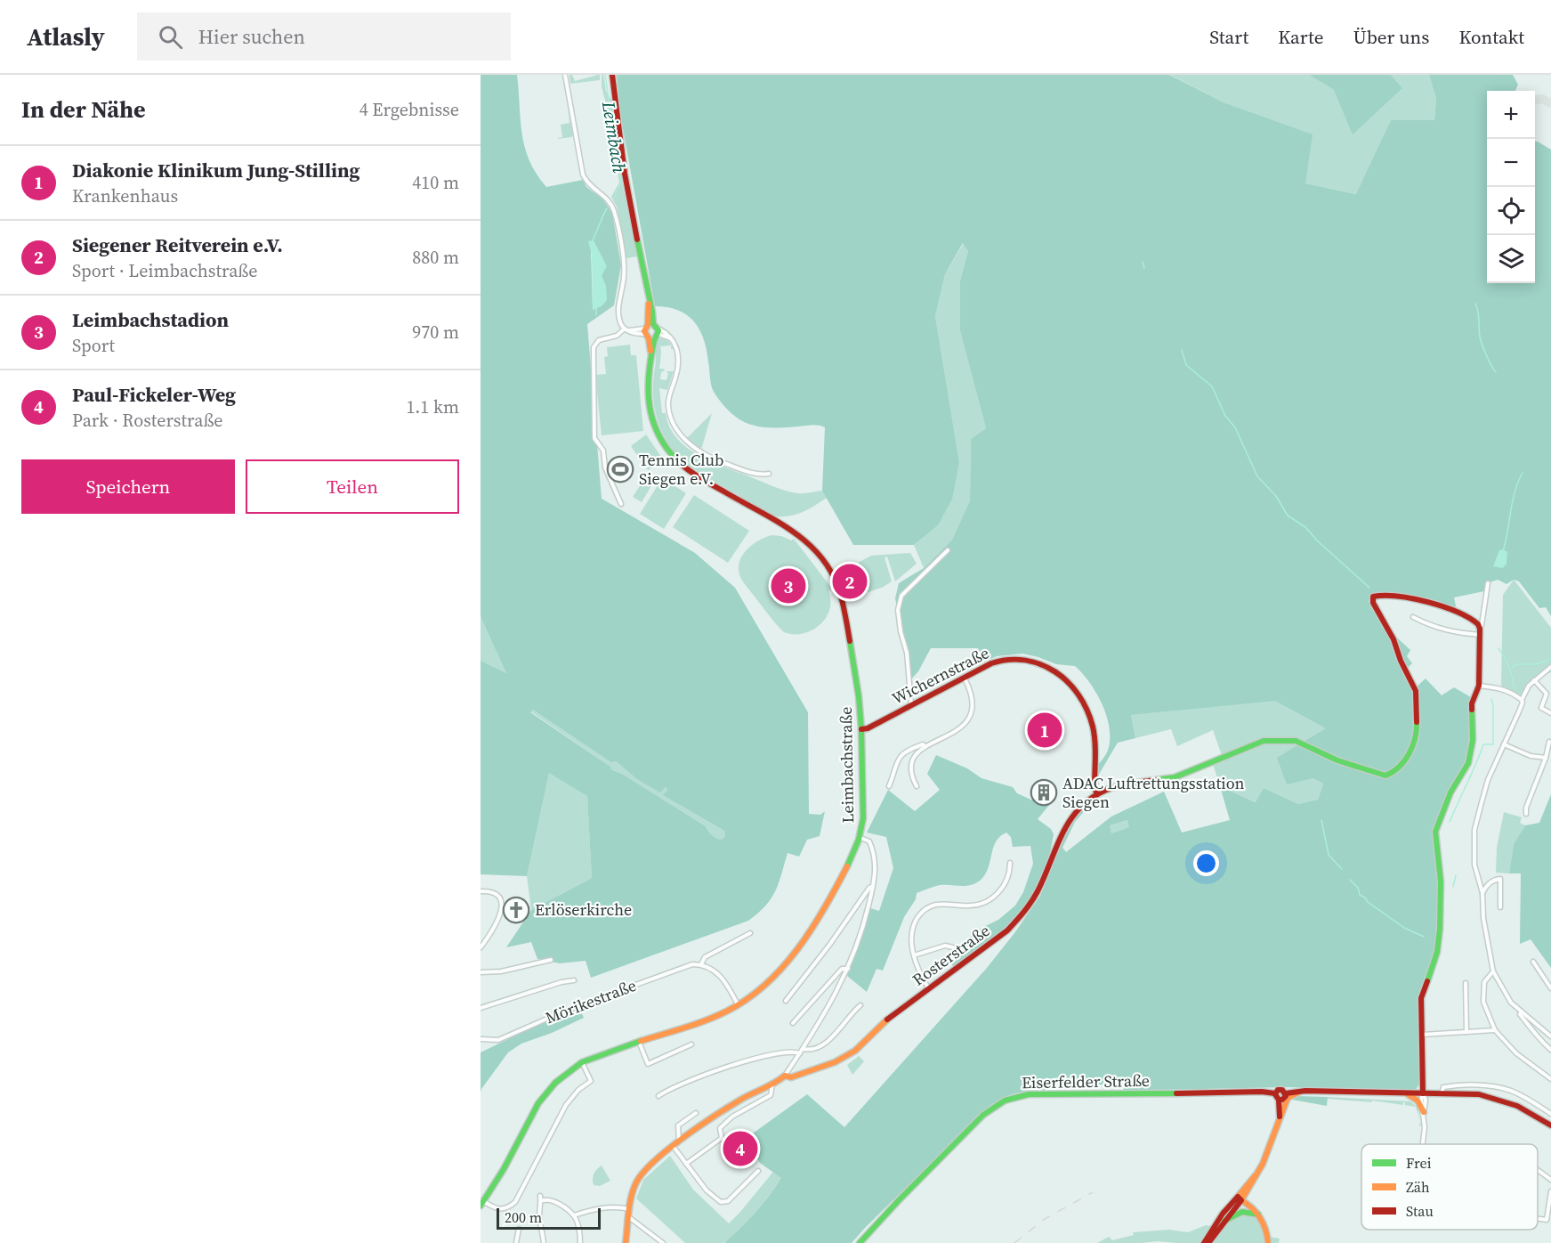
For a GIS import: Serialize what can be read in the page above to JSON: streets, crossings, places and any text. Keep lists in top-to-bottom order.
{
  "streets": {
    "main road": [
      "Wichernstraße",
      "Leimbachstraße",
      "Rosterstraße",
      "Eiserfelder Straße"
    ],
    "street": ["Mörikestraße"]
  },
  "crossings": [
    ["Wichernstraße", "Leimbachstraße"],
    ["Wichernstraße", "Rosterstraße"]
  ],
  "water": ["Leimbach"],
  "places": {
    "sports": ["Tennis Club Siegen e.V."],
    "building": ["ADAC Luftrettungsstation Siegen"],
    "church": ["Erlöserkirche"]
  },
  "legend": ["Frei", "Zäh", "Stau"],
  "scale_bar": "200 m",
  "page": {
    "header": "Atlasly",
    "search": "Hier suchen",
    "nav": [
      "Start",
      "Karte",
      "Über uns",
      "Kontakt"
    ],
    "heading": ["In der Nähe", "4 Ergebnisse"],
    "map_buttons": ["+", "−"],
    "list": [
      {
        "mark": "1",
        "name": "Diakonie Klinikum Jung-Stilling",
        "note": "Krankenhaus",
        "value": "410 m"
      },
      {
        "mark": "2",
        "name": "Siegener Reitverein e.V.",
        "note": "Sport · Leimbachstraße",
        "value": "880 m"
      },
      {
        "mark": "3",
        "name": "Leimbachstadion",
        "note": "Sport",
        "value": "970 m"
      },
      {
        "mark": "4",
        "name": "Paul-Fickeler-Weg",
        "note": "Park · Rosterstraße",
        "value": "1.1 km"
      }
    ],
    "buttons": ["Speichern", "Teilen"],
    "pins": [
      "2",
      "3",
      "1",
      "4"
    ],
    "scale": "200 m"
  }
}
